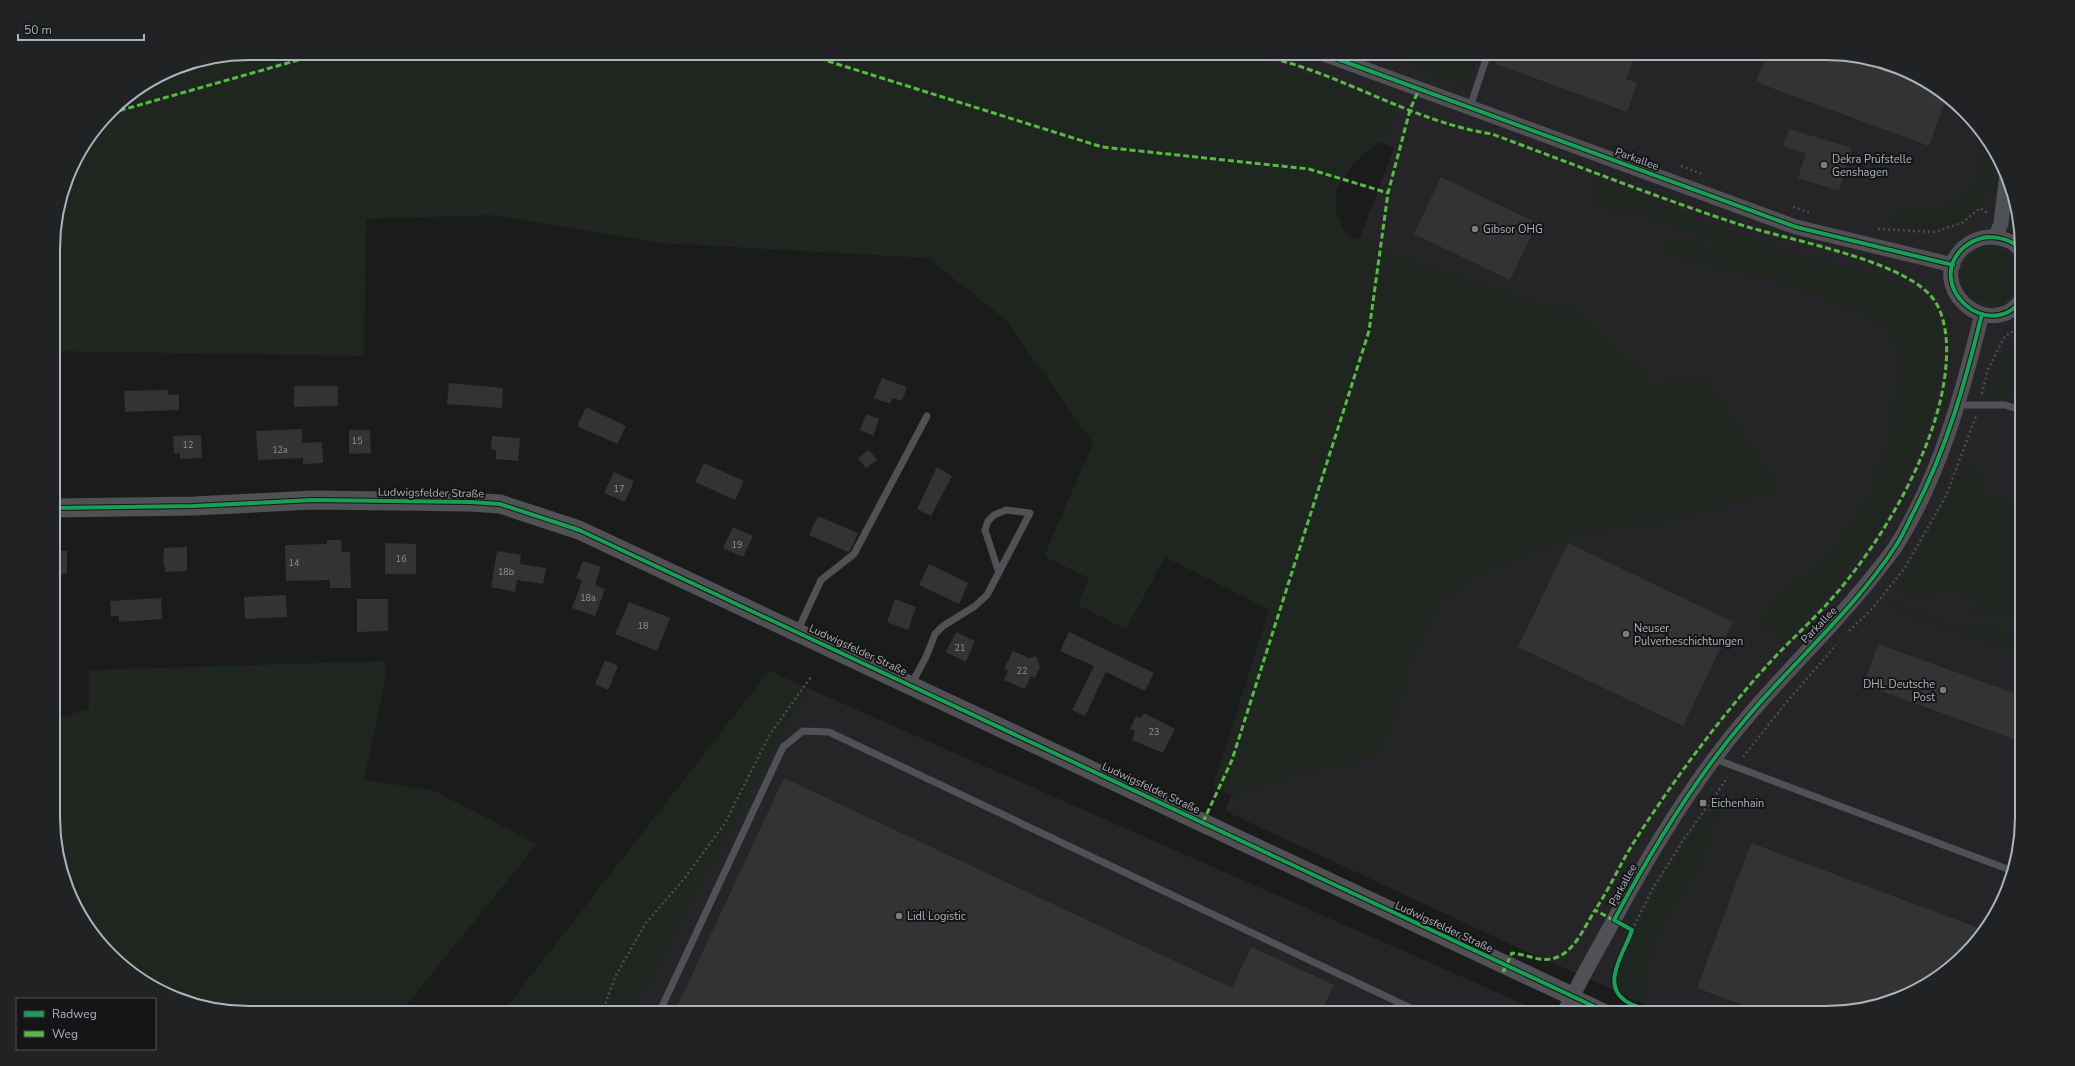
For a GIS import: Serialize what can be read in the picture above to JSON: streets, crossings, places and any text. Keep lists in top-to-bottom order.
{
  "streets": {
    "street": ["Parkallee", "Ludwigsfelder Straße"]
  },
  "crossings": [
    ["Parkallee", "Ludwigsfelder Straße"]
  ],
  "places": {
    "other": [
      "Dekra Prüfstelle Genshagen",
      "Gibsor OHG",
      "Neuser Pulverbeschichtungen",
      "DHL Deutsche Post",
      "Lidl Logistic"
    ],
    "transit": ["Eichenhain"]
  },
  "house_numbers": [
    "15",
    "12",
    "12a",
    "17",
    "19",
    "16",
    "14",
    "18b",
    "18a",
    "18",
    "21",
    "22",
    "23"
  ],
  "legend": ["Radweg", "Weg"],
  "scale_bar": "50 m"
}
